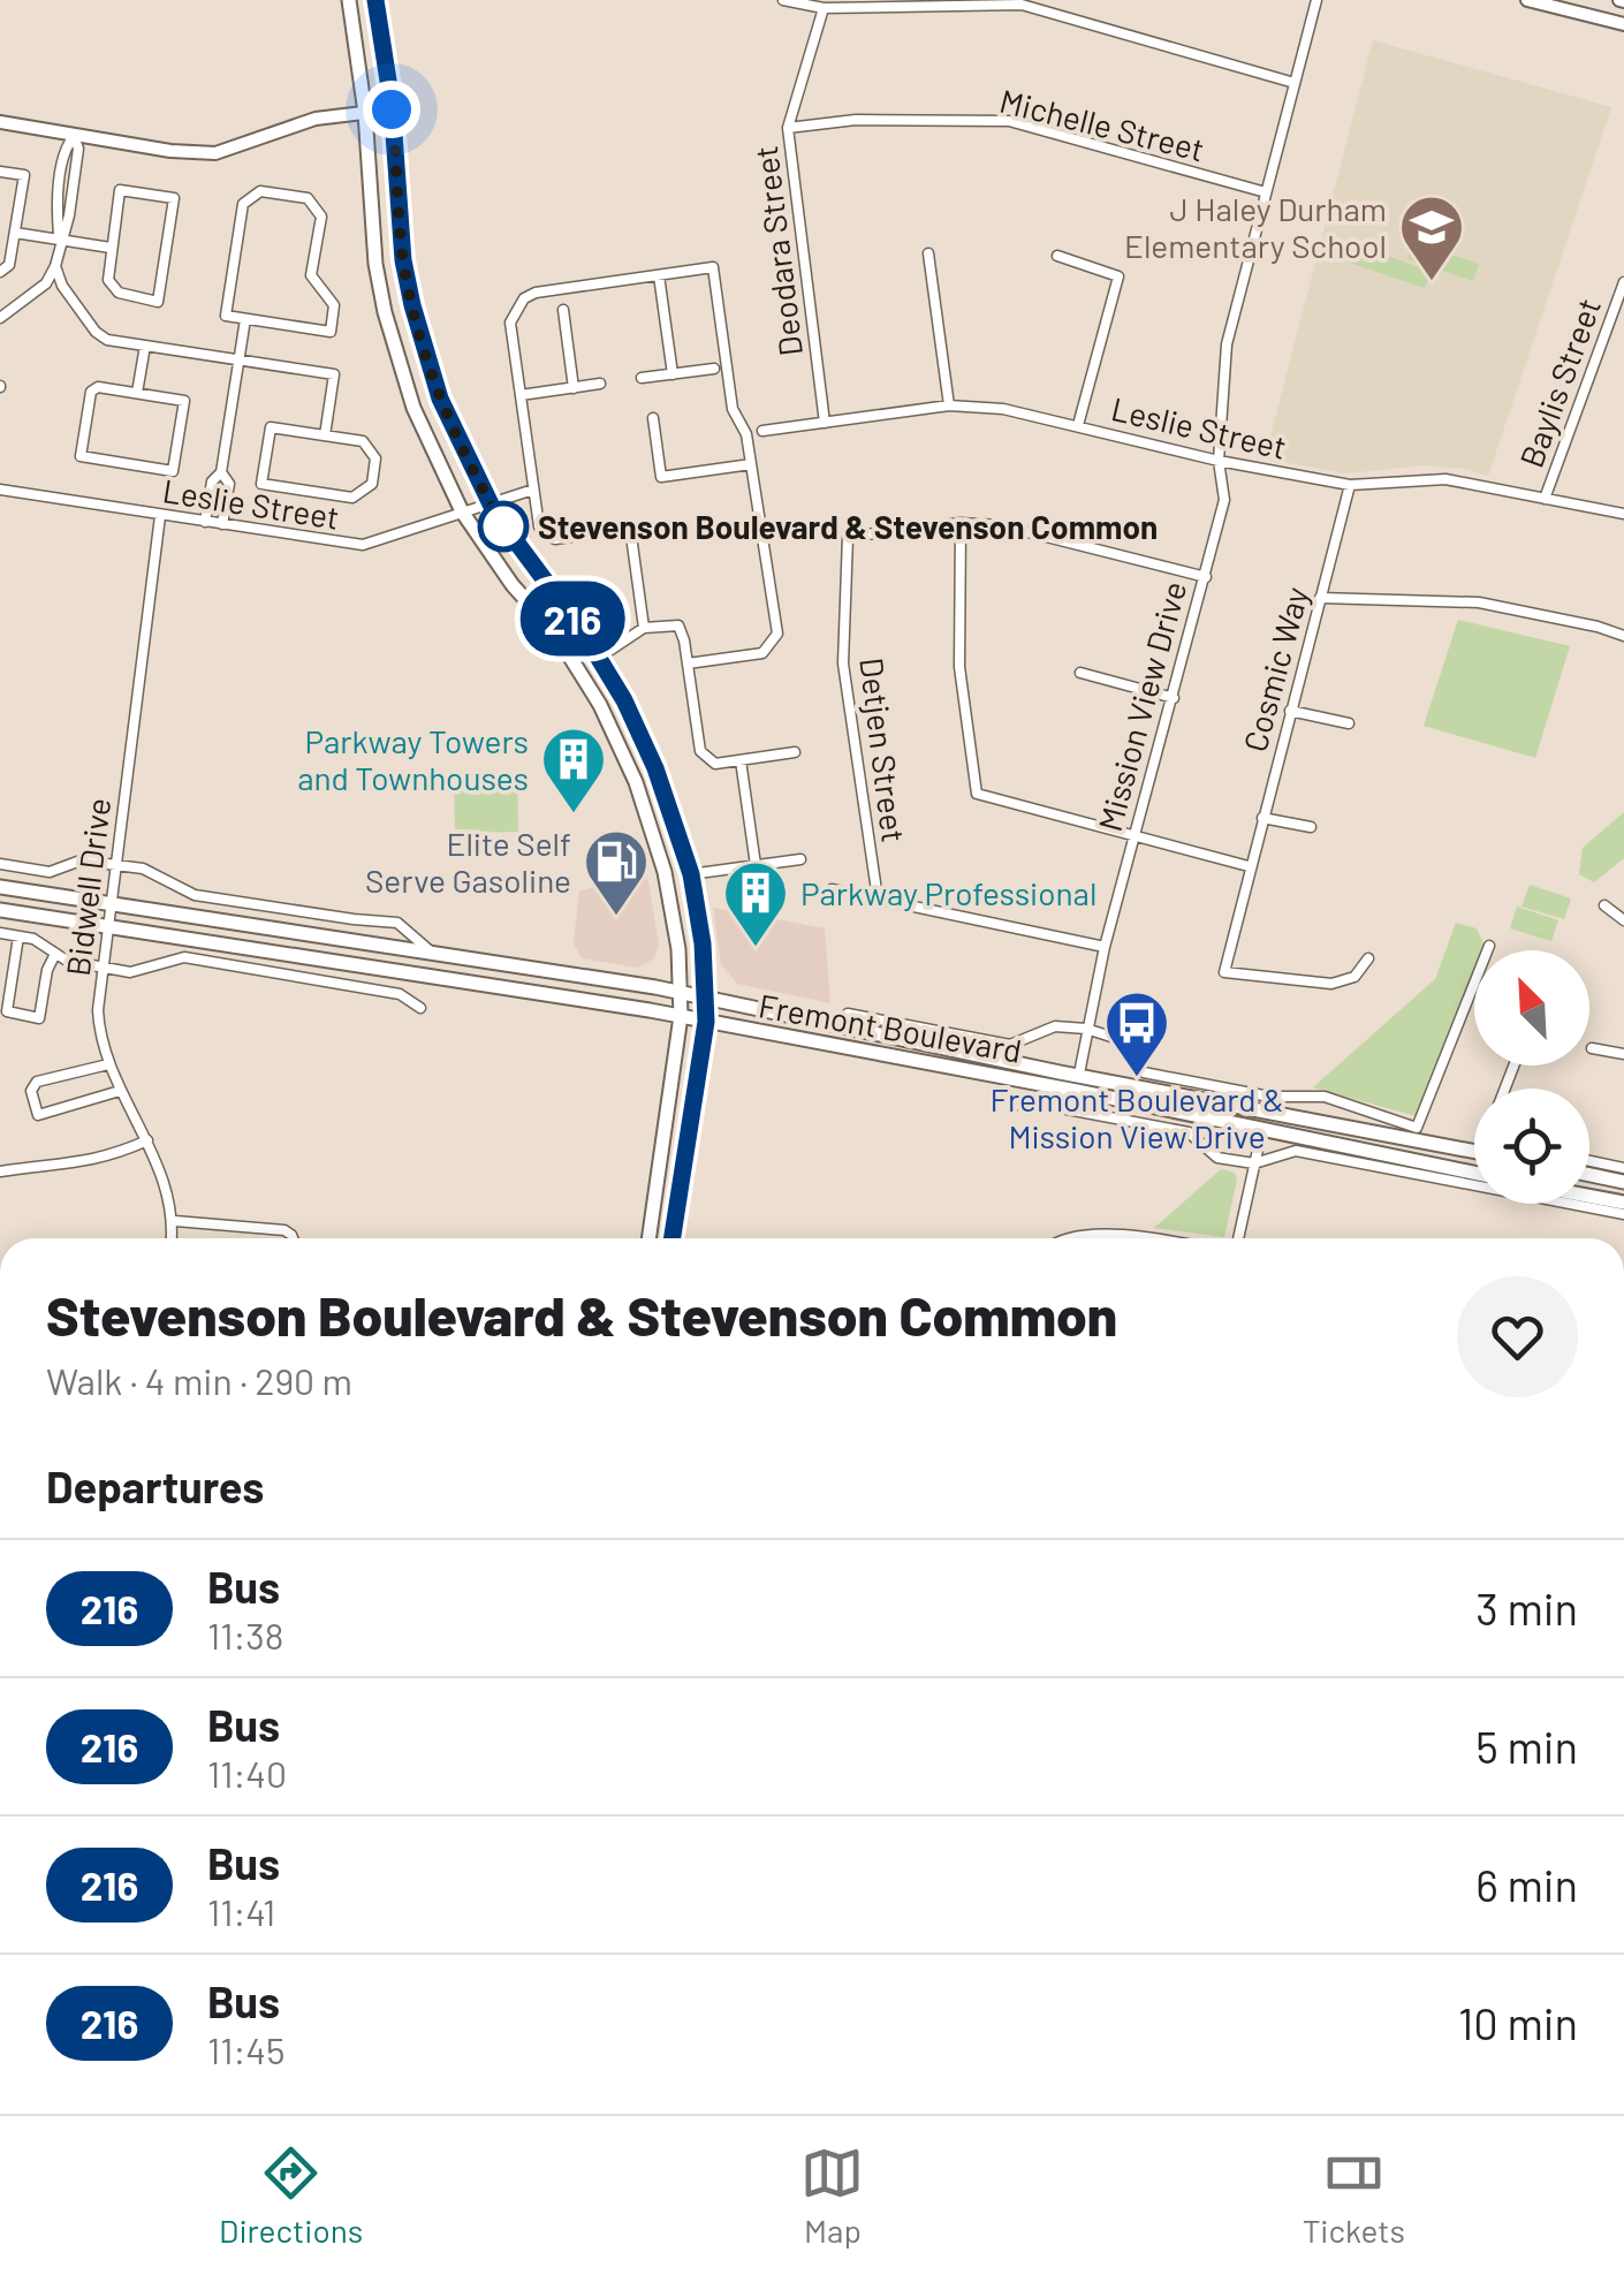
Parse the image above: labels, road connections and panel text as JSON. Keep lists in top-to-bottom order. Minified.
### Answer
{"streets":{"main road":["Mission View Drive","Fremont Boulevard"],"street":["Michelle Street","Deodara Street","Baylis Street","Leslie Street","Cosmic Way","Detjen Street","Bidwell Drive"]},"crossings":[["Michelle Street","Deodara Street"],["Michelle Street","Mission View Drive"],["Deodara Street","Leslie Street"],["Baylis Street","Leslie Street"],["Leslie Street","Cosmic Way"],["Leslie Street","Mission View Drive"],["Leslie Street","Bidwell Drive"],["Mission View Drive","Fremont Boulevard"],["Bidwell Drive","Fremont Boulevard"]],"places":{"school or university":["J Haley Durham Elementary School"],"other":["Stevenson Boulevard & Stevenson Common"],"building":["Parkway Towers and Townhouses","Parkway Professional"],"fuel station":["Elite Self Serve Gasoline"],"bus stop":["Fremont Boulevard & Mission View Drive"]},"lines":["bus line 216"],"north":"top left","page":{"on_map":"216","heading":[["Stevenson Boulevard & Stevenson Common","Walk · 4 min · 290 m"],"Departures"],"list":[{"mark":"216","name":"Bus","note":"11:38","value":"3 min"},{"mark":"216","name":"Bus","note":"11:40","value":"5 min"},{"mark":"216","name":"Bus","note":"11:41","value":"6 min"},{"mark":"216","name":"Bus","note":"11:45","value":"10 min"}],"tabs":["Directions","Map","Tickets"]}}
